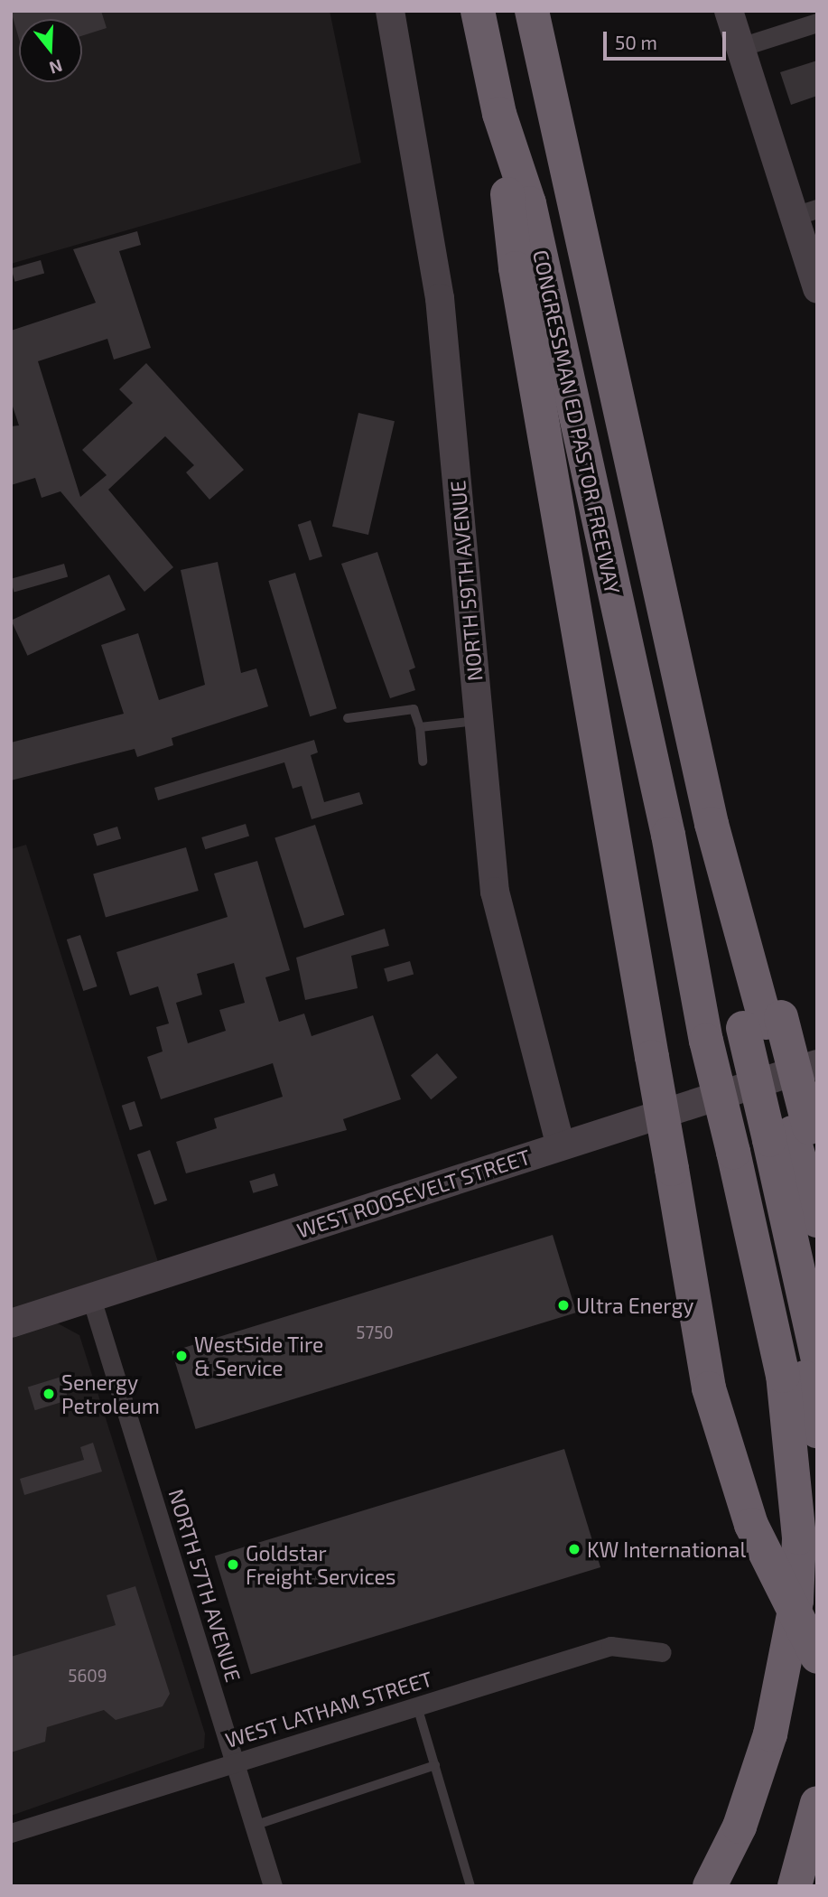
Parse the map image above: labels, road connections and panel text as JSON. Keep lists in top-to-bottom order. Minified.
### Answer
{"streets":{"highway":["CONGRESSMAN ED PASTOR FREEWAY"],"main road":["NORTH 59TH AVENUE","WEST ROOSEVELT STREET"],"street":["NORTH 57TH AVENUE","WEST LATHAM STREET"]},"crossings":[["NORTH 59TH AVENUE","WEST ROOSEVELT STREET"],["WEST ROOSEVELT STREET","NORTH 57TH AVENUE"],["NORTH 57TH AVENUE","WEST LATHAM STREET"]],"places":["Ultra Energy","WestSide Tire & Service","Senergy Petroleum","KW International","Goldstar Freight Services"],"house_numbers":["5750","5609"],"scale_bar":"50 m","north":"bottom"}
